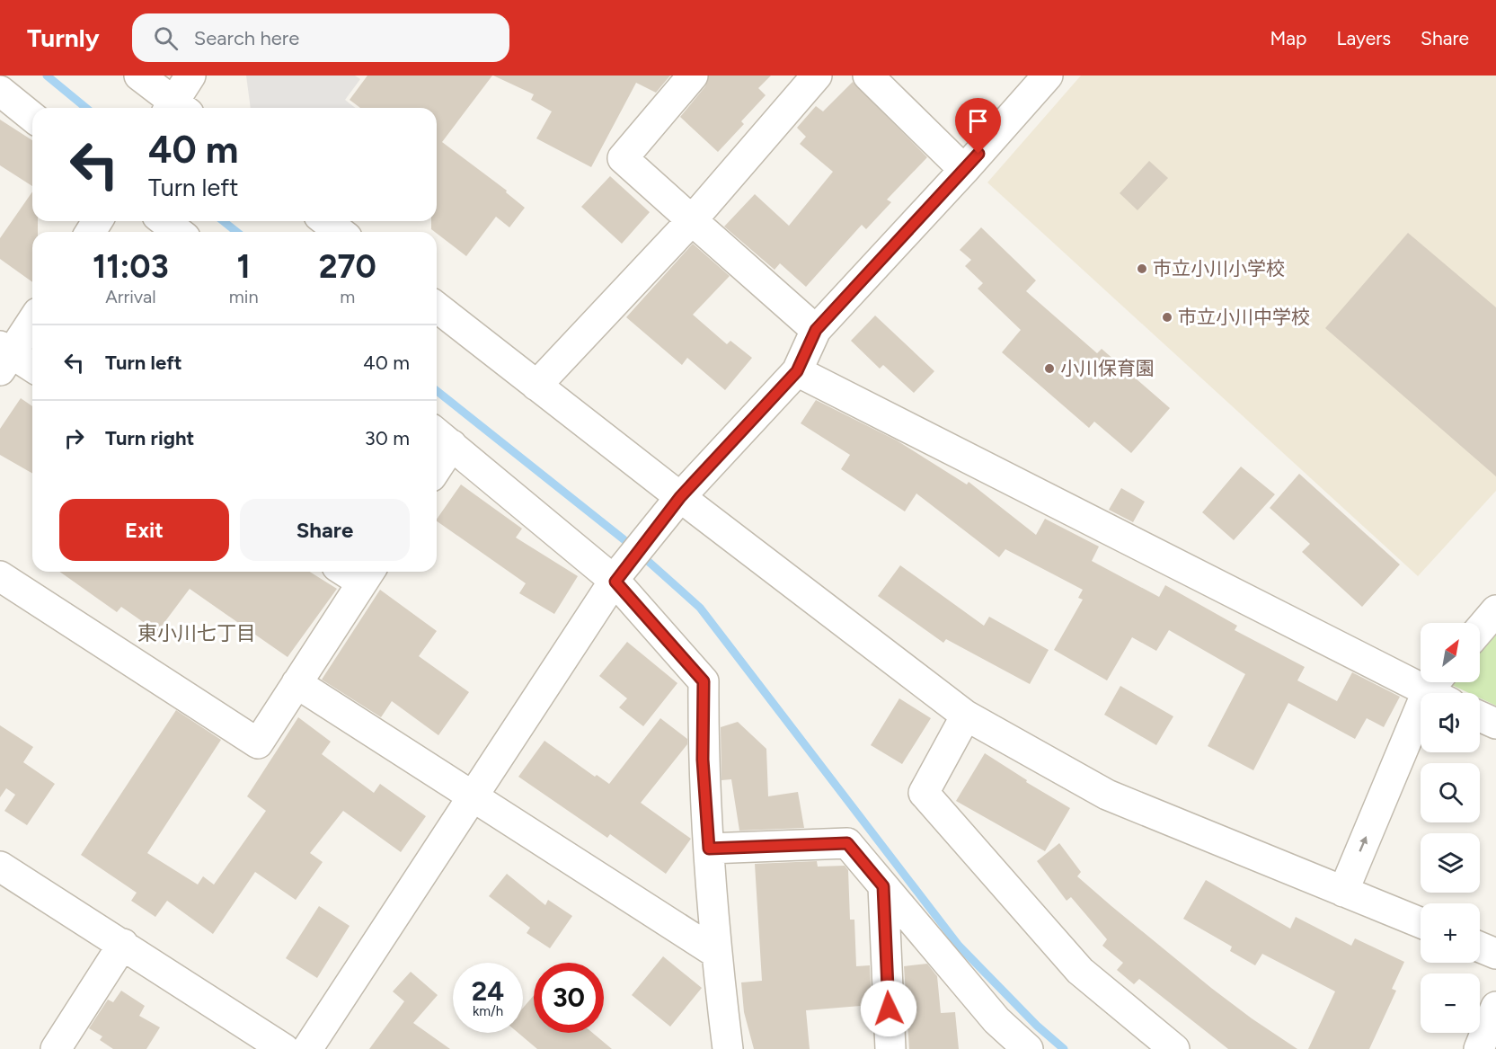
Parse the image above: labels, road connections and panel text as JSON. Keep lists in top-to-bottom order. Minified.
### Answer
{"districts":["東小川七丁目"],"places":["市立小川小学校","市立小川中学校","小川保育園"],"north":"top right","page":{"header":"Turnly","search":"Search here","nav":["Map","Layers","Share"],"turn":["40 m","Turn left"],"eta":["11:03","Arrival","1","min","270","m"],"list":[{"name":"Turn left","value":"40 m"},{"name":"Turn right","value":"30 m"}],"buttons":["Exit","Share"],"map_buttons":["+","−"],"speed":"24 km/h","limit":"30"}}
